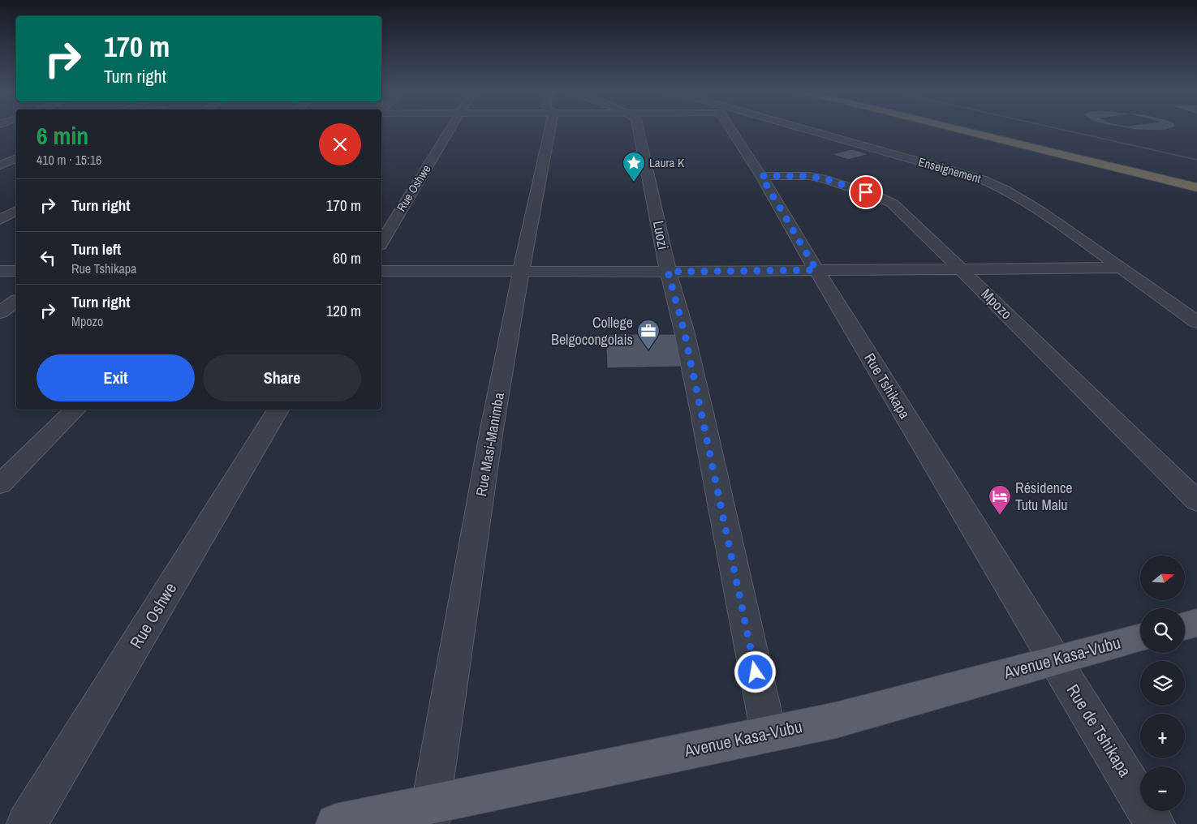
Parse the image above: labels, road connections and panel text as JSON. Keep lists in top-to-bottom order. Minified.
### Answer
{"streets":{"main road":["Avenue Kasa-Vubu"],"street":["Enseignement","Rue Oshwe","Luozi","Mpozo","Rue Tshikapa","Rue Masi-Manimba","Rue de Tshikapa"]},"crossings":[["Luozi","Avenue Kasa-Vubu"],["Mpozo","Rue Tshikapa"],["Rue Tshikapa","Avenue Kasa-Vubu"],["Rue Tshikapa","Rue de Tshikapa"],["Rue Masi-Manimba","Avenue Kasa-Vubu"],["Avenue Kasa-Vubu","Rue de Tshikapa"]],"places":{"place":["Laura K"],"office":["College Belgocongolais"],"hotel":["Résidence Tutu Malu"]},"north":"right","page":{"turn":["170 m","Turn right"],"heading":["6 min","410 m · 15:16"],"list":[{"name":"Turn right","value":"170 m"},{"name":"Turn left","note":"Rue Tshikapa","value":"60 m"},{"name":"Turn right","note":"Mpozo","value":"120 m"}],"buttons":["Exit","Share"],"map_buttons":["+","−"]}}
